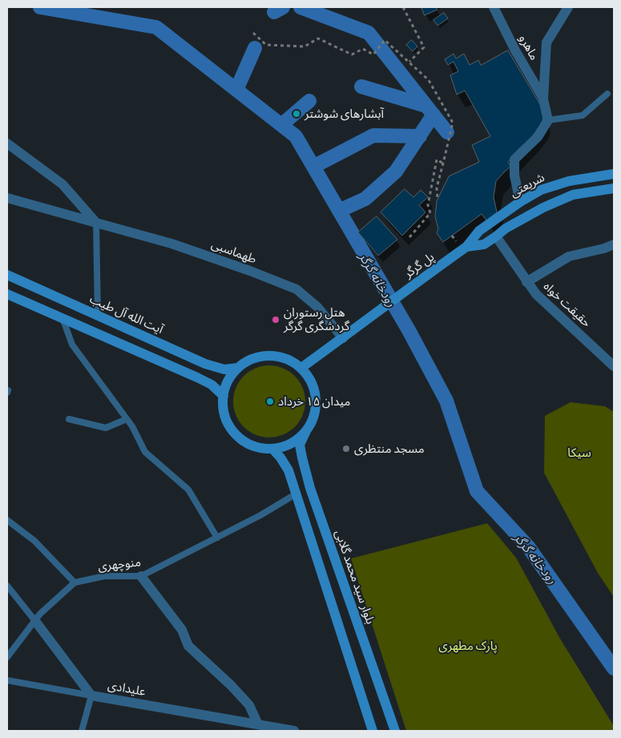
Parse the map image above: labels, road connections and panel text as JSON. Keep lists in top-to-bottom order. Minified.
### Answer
{"streets":{"main road":["شریعتی","پل گرگر","آیت الله آل طیب","بلوار سید محمد گلابی"],"street":["ماهرو","طهماسبی","حقیقت خواه","علیدادی"],"lane":["منوچهری"]},"crossings":[["شریعتی","پل گرگر"],["شریعتی","حقیقت خواه"],["طهماسبی","پل گرگر"],["آیت الله آل طیب","بلوار سید محمد گلابی"]],"water":["رودخانه گرگر"],"parks":["سیکا","پارک مطهری"],"places":["آبشارهای شوشتر","هتل رستوران گردشگری گرگر","میدان ۱۵ خرداد","مسجد منتظری"]}
